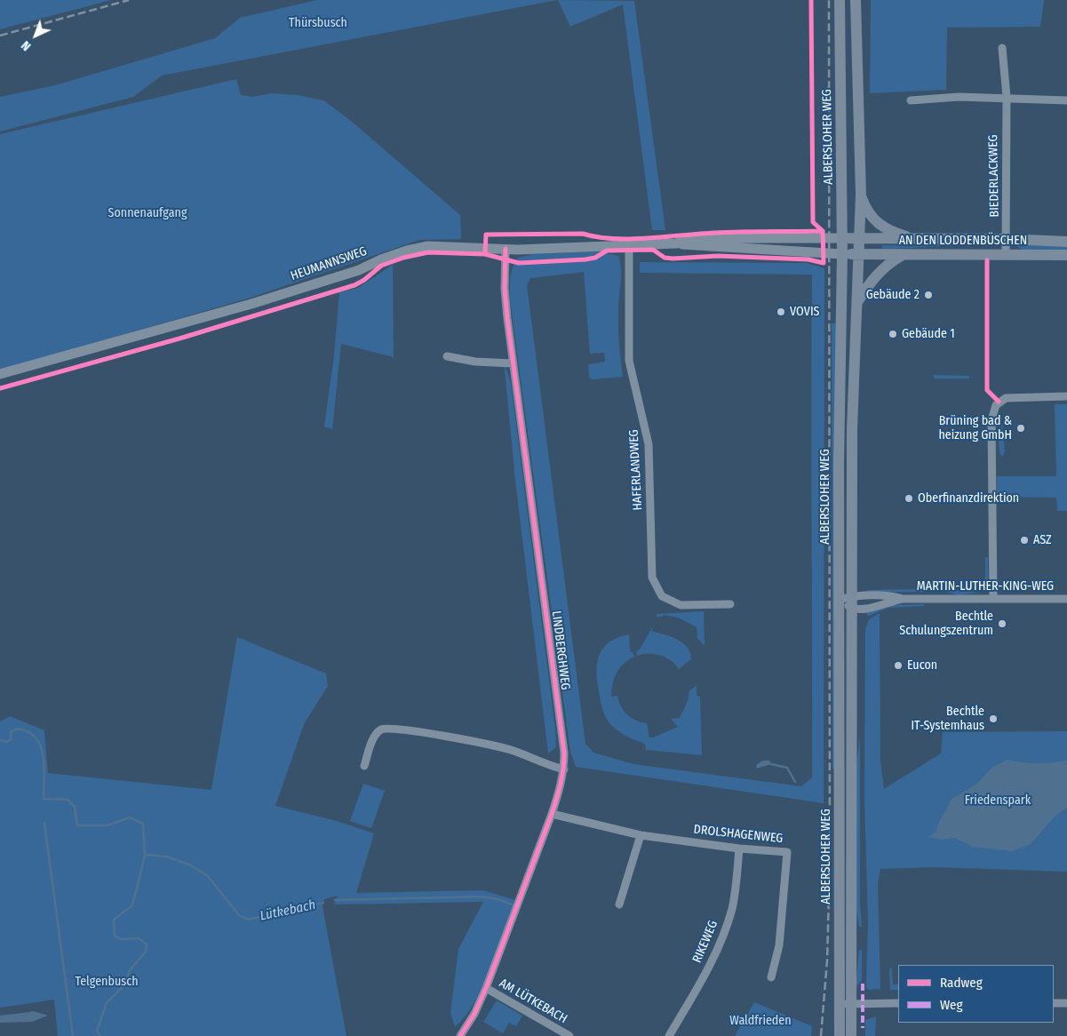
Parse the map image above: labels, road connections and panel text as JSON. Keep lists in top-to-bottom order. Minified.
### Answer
{"streets":{"main road":["ALBERSLOHER WEG","AN DEN LODDENBÜSCHEN"],"street":["BIEDERLACKWEG","HEUMANNSWEG","HAFERLANDWEG","MARTIN-LUTHER-KING-WEG","LINDBERGHWEG","DROLSHAGENWEG","RIKEWEG","AM LÜTKEBACH"]},"crossings":[["ALBERSLOHER WEG","AN DEN LODDENBÜSCHEN"],["ALBERSLOHER WEG","HEUMANNSWEG"],["ALBERSLOHER WEG","MARTIN-LUTHER-KING-WEG"],["BIEDERLACKWEG","AN DEN LODDENBÜSCHEN"],["AN DEN LODDENBÜSCHEN","HEUMANNSWEG"],["HEUMANNSWEG","HAFERLANDWEG"],["HEUMANNSWEG","LINDBERGHWEG"],["LINDBERGHWEG","DROLSHAGENWEG"],["LINDBERGHWEG","AM LÜTKEBACH"],["DROLSHAGENWEG","RIKEWEG"]],"water":["Lütkebach"],"parks":["Thürsbusch","Sonnenaufgang","Friedenspark","Telgenbusch","Waldfrieden"],"places":["Gebäude 2","VOVIS","Gebäude 1","Brüning bad & heizung GmbH","Oberfinanzdirektion","ASZ","Bechtle Schulungszentrum","Eucon","Bechtle IT-Systemhaus"],"legend":["Radweg","Weg"],"north":"bottom left"}
